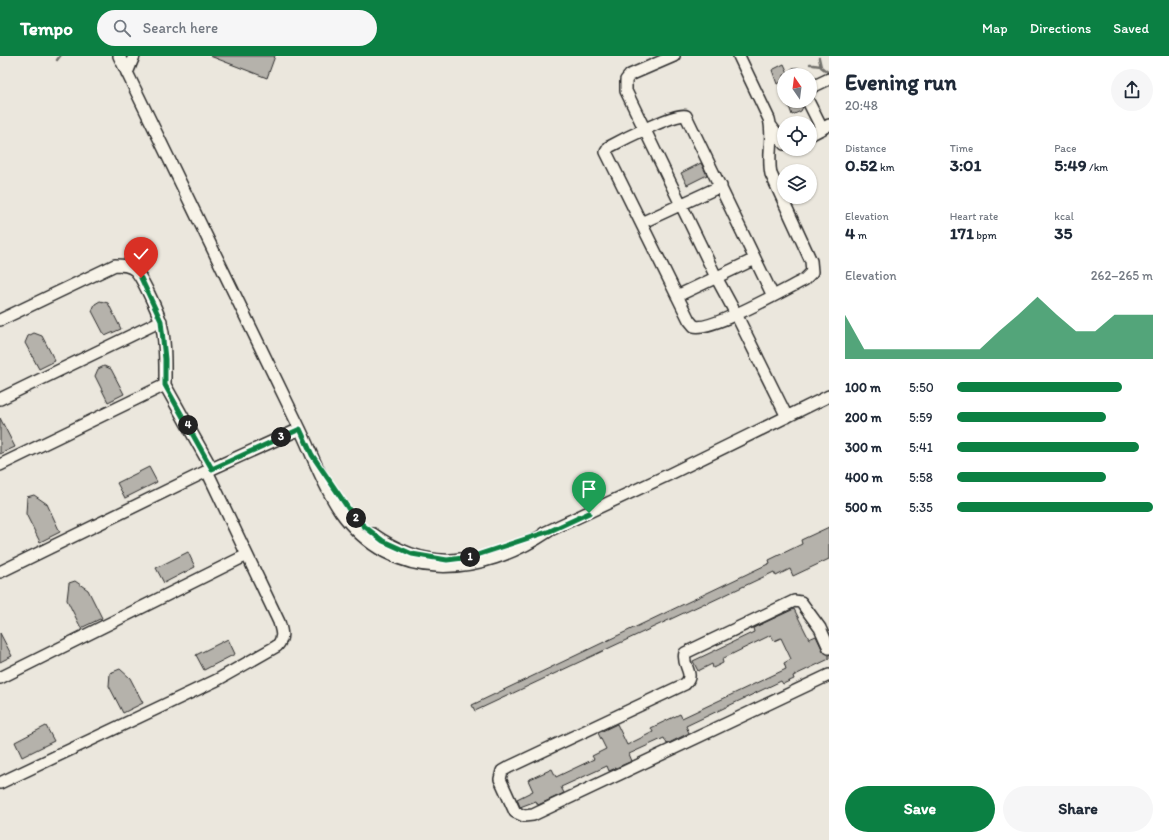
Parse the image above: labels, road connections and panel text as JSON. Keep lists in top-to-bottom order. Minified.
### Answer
{"north":"top","page":{"header":"Tempo","search":"Search here","nav":["Map","Directions","Saved"],"heading":["Evening run","20:48"],"stats":[["Distance","0.52 km"],["Time","3:01"],["Pace","5:49 /km"],["Elevation","4 m"],["Heart rate","171 bpm"],["kcal","35"]],"chart":["Elevation","262–265 m"],"list":[{"name":"100 m","note":"5:50"},{"name":"200 m","note":"5:59"},{"name":"300 m","note":"5:41"},{"name":"400 m","note":"5:58"},{"name":"500 m","note":"5:35"}],"pins":["4","3","2","1"],"buttons":["Save","Share"]}}
